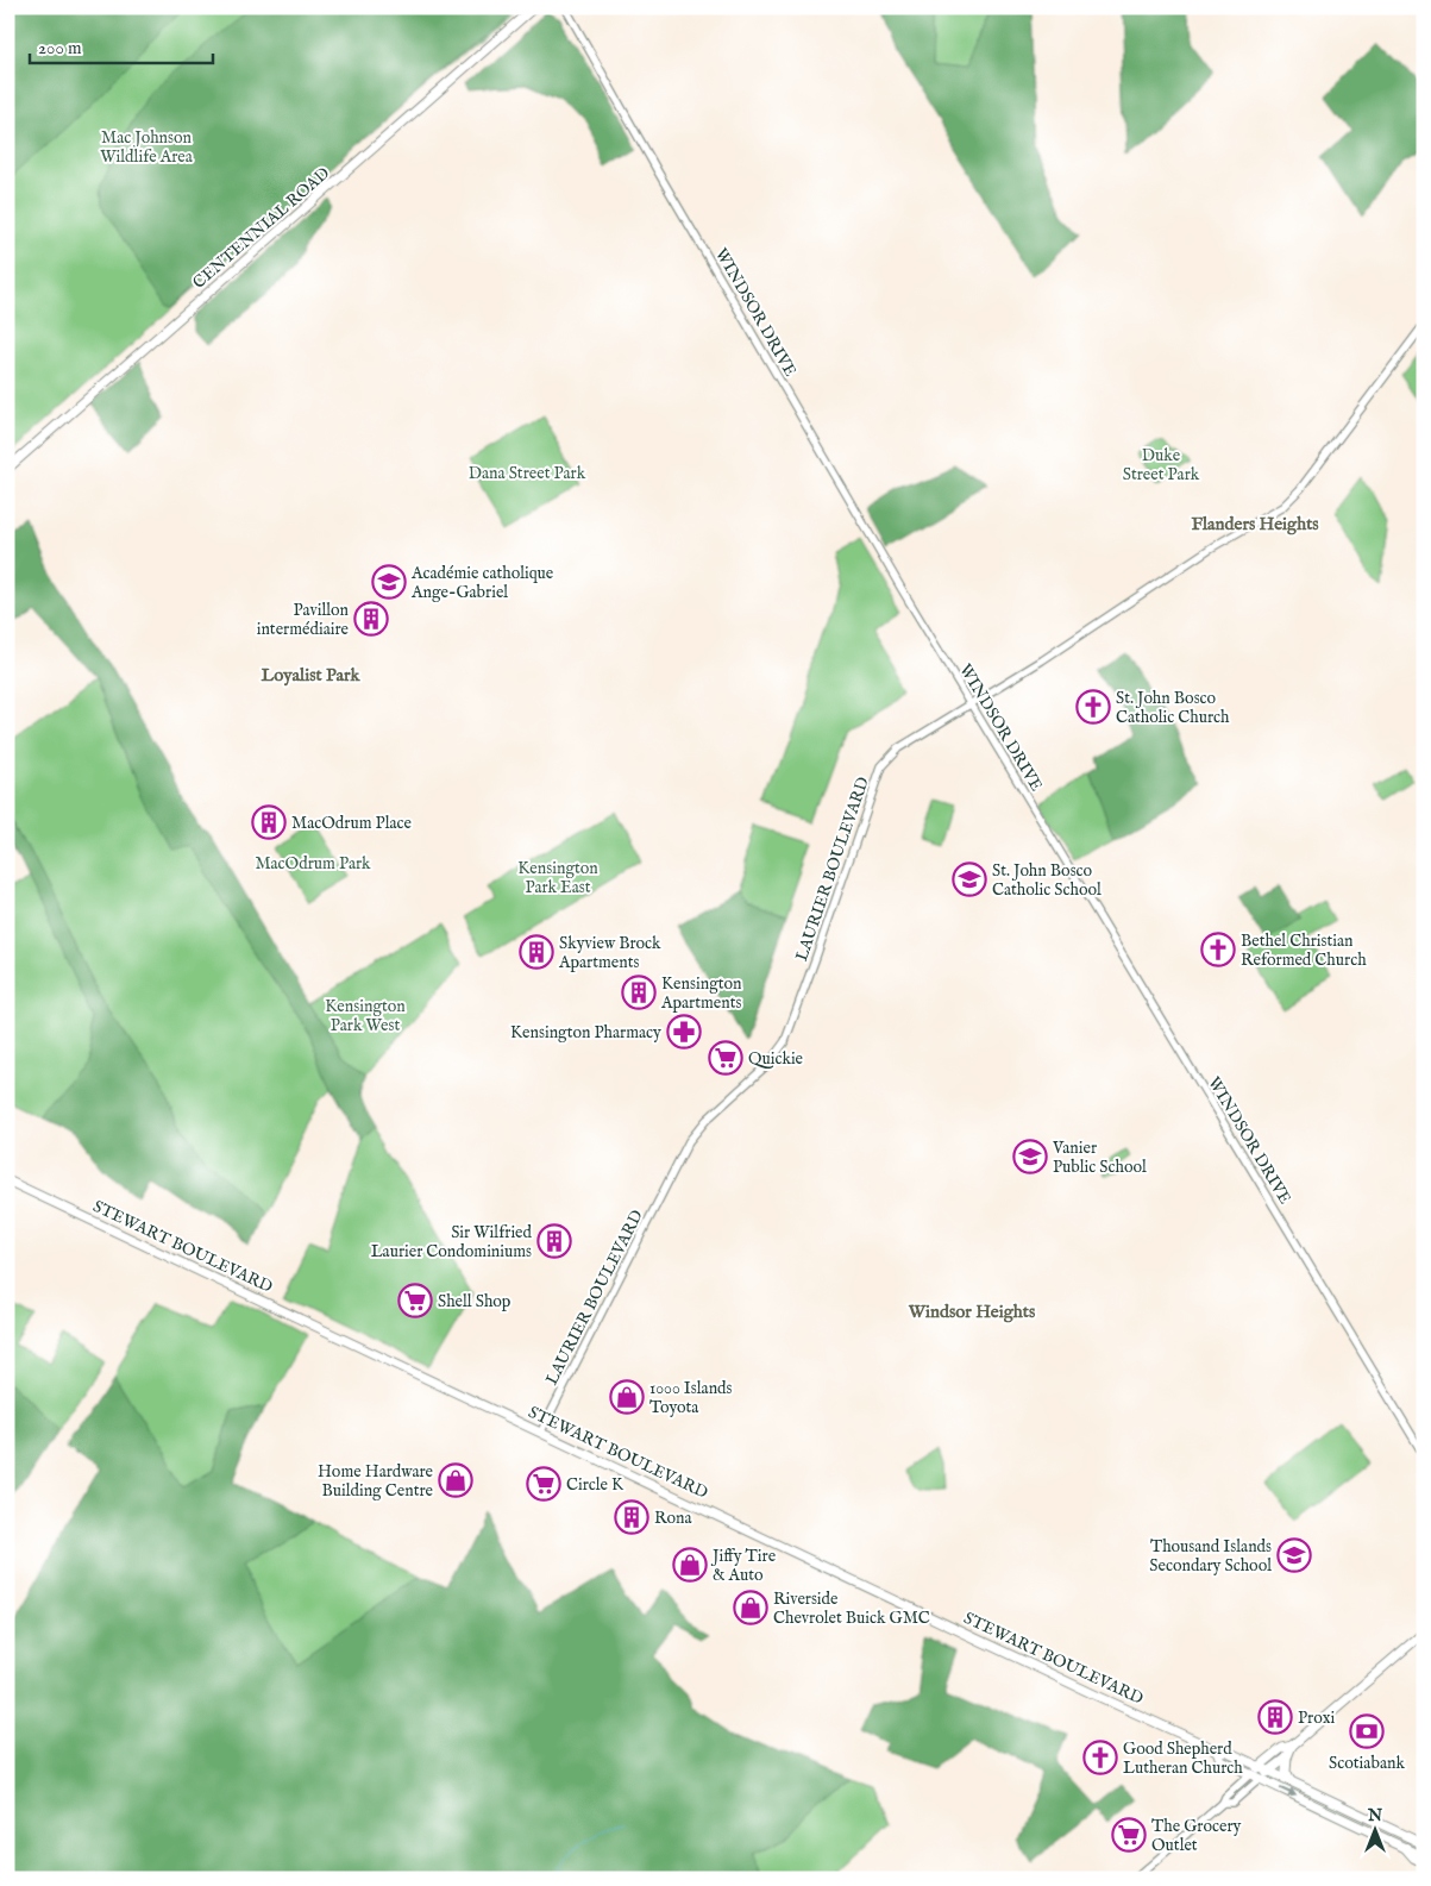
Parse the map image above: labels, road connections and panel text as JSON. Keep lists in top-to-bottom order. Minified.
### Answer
{"streets":{"main road":["CENTENNIAL ROAD","STEWART BOULEVARD"],"street":["WINDSOR DRIVE","LAURIER BOULEVARD"]},"crossings":[["WINDSOR DRIVE","LAURIER BOULEVARD"],["LAURIER BOULEVARD","STEWART BOULEVARD"]],"districts":["Flanders Heights","Loyalist Park","Windsor Heights"],"parks":["Mac Johnson Wildlife Area","Duke Street Park","Dana Street Park","MacOdrum Park","Kensington Park East","Kensington Park West"],"places":{"school or university":["Académie catholique Ange-Gabriel","St. John Bosco Catholic School","Vanier Public School","Thousand Islands Secondary School"],"building":["Pavillon intermédiaire","MacOdrum Place","Skyview Brock Apartments","Kensington Apartments","Sir Wilfried Laurier Condominiums","Rona","Proxi"],"church":["St. John Bosco Catholic Church","Bethel Christian Reformed Church","Good Shepherd Lutheran Church"],"pharmacy":["Kensington Pharmacy"],"supermarket":["Quickie","Shell Shop","Circle K","The Grocery Outlet"],"shop":["1000 Islands Toyota","Home Hardware Building Centre","Jiffy Tire & Auto","Riverside Chevrolet Buick GMC"],"bank":["Scotiabank"]},"scale_bar":"200 m","north":"top"}
